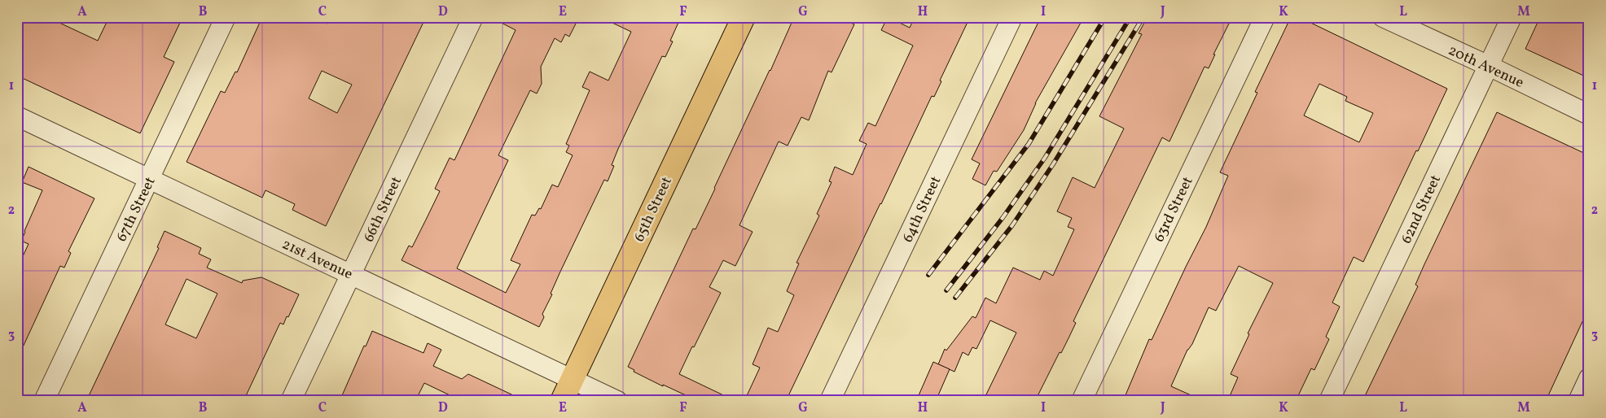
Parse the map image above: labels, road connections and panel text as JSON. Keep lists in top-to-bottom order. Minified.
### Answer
{"streets":{"main road":["65th Street"],"street":["20th Avenue","67th Street","66th Street","64th Street","63rd Street","62nd Street","21st Avenue"]},"crossings":[["20th Avenue","62nd Street"],["67th Street","21st Avenue"],["66th Street","21st Avenue"],["65th Street","21st Avenue"]],"grid":{"columns":["A","B","C","D","E","F","G","H","I","J","K","L","M"],"rows":["1","2","3"]}}
